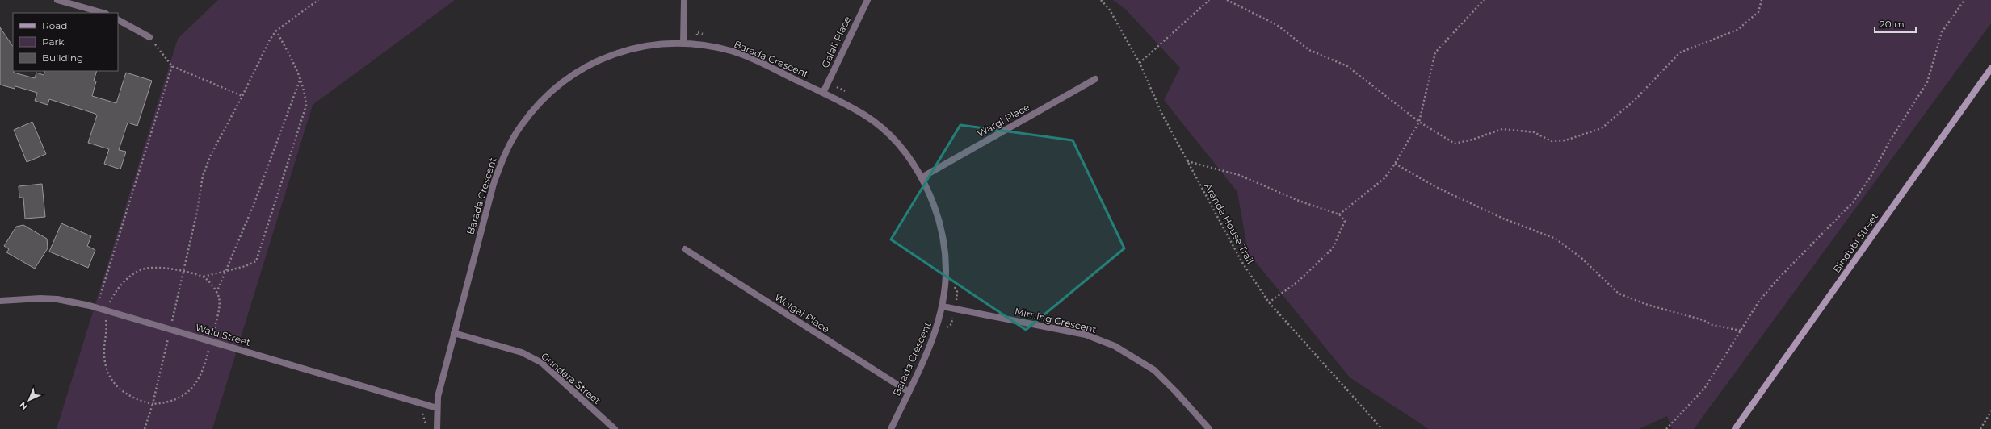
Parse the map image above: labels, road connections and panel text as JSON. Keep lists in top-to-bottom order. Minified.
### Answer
{"streets":{"main road":["Bindubi Street"],"street":["Galali Place","Barada Crescent","Wargi Place","Wolgal Place","Mirning Crescent","Walu Street","Gundara Street"],"path":["Aranda House Trail"]},"crossings":[["Galali Place","Barada Crescent"],["Barada Crescent","Wargi Place"],["Barada Crescent","Wolgal Place"],["Barada Crescent","Mirning Crescent"],["Barada Crescent","Walu Street"],["Barada Crescent","Gundara Street"]],"legend":["Road","Park","Building"],"scale_bar":"20 m","north":"bottom left"}
